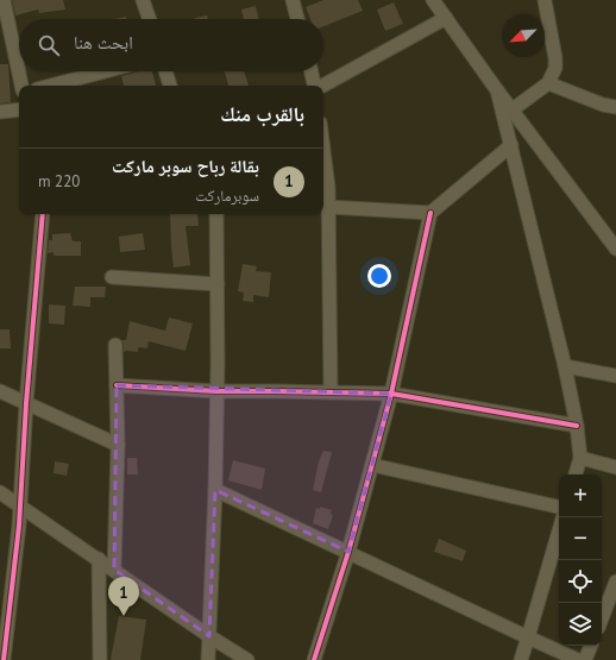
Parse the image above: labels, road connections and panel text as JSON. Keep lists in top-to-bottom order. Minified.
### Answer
{"north":"bottom left","page":{"search":"ابحث هنا","heading":"بالقرب منك","list":[{"mark":"1","name":"بقالة رباح سوبر ماركت","note":"سوبرماركت","value":"220 m"}],"map_buttons":["+","−"],"pins":"1"}}
